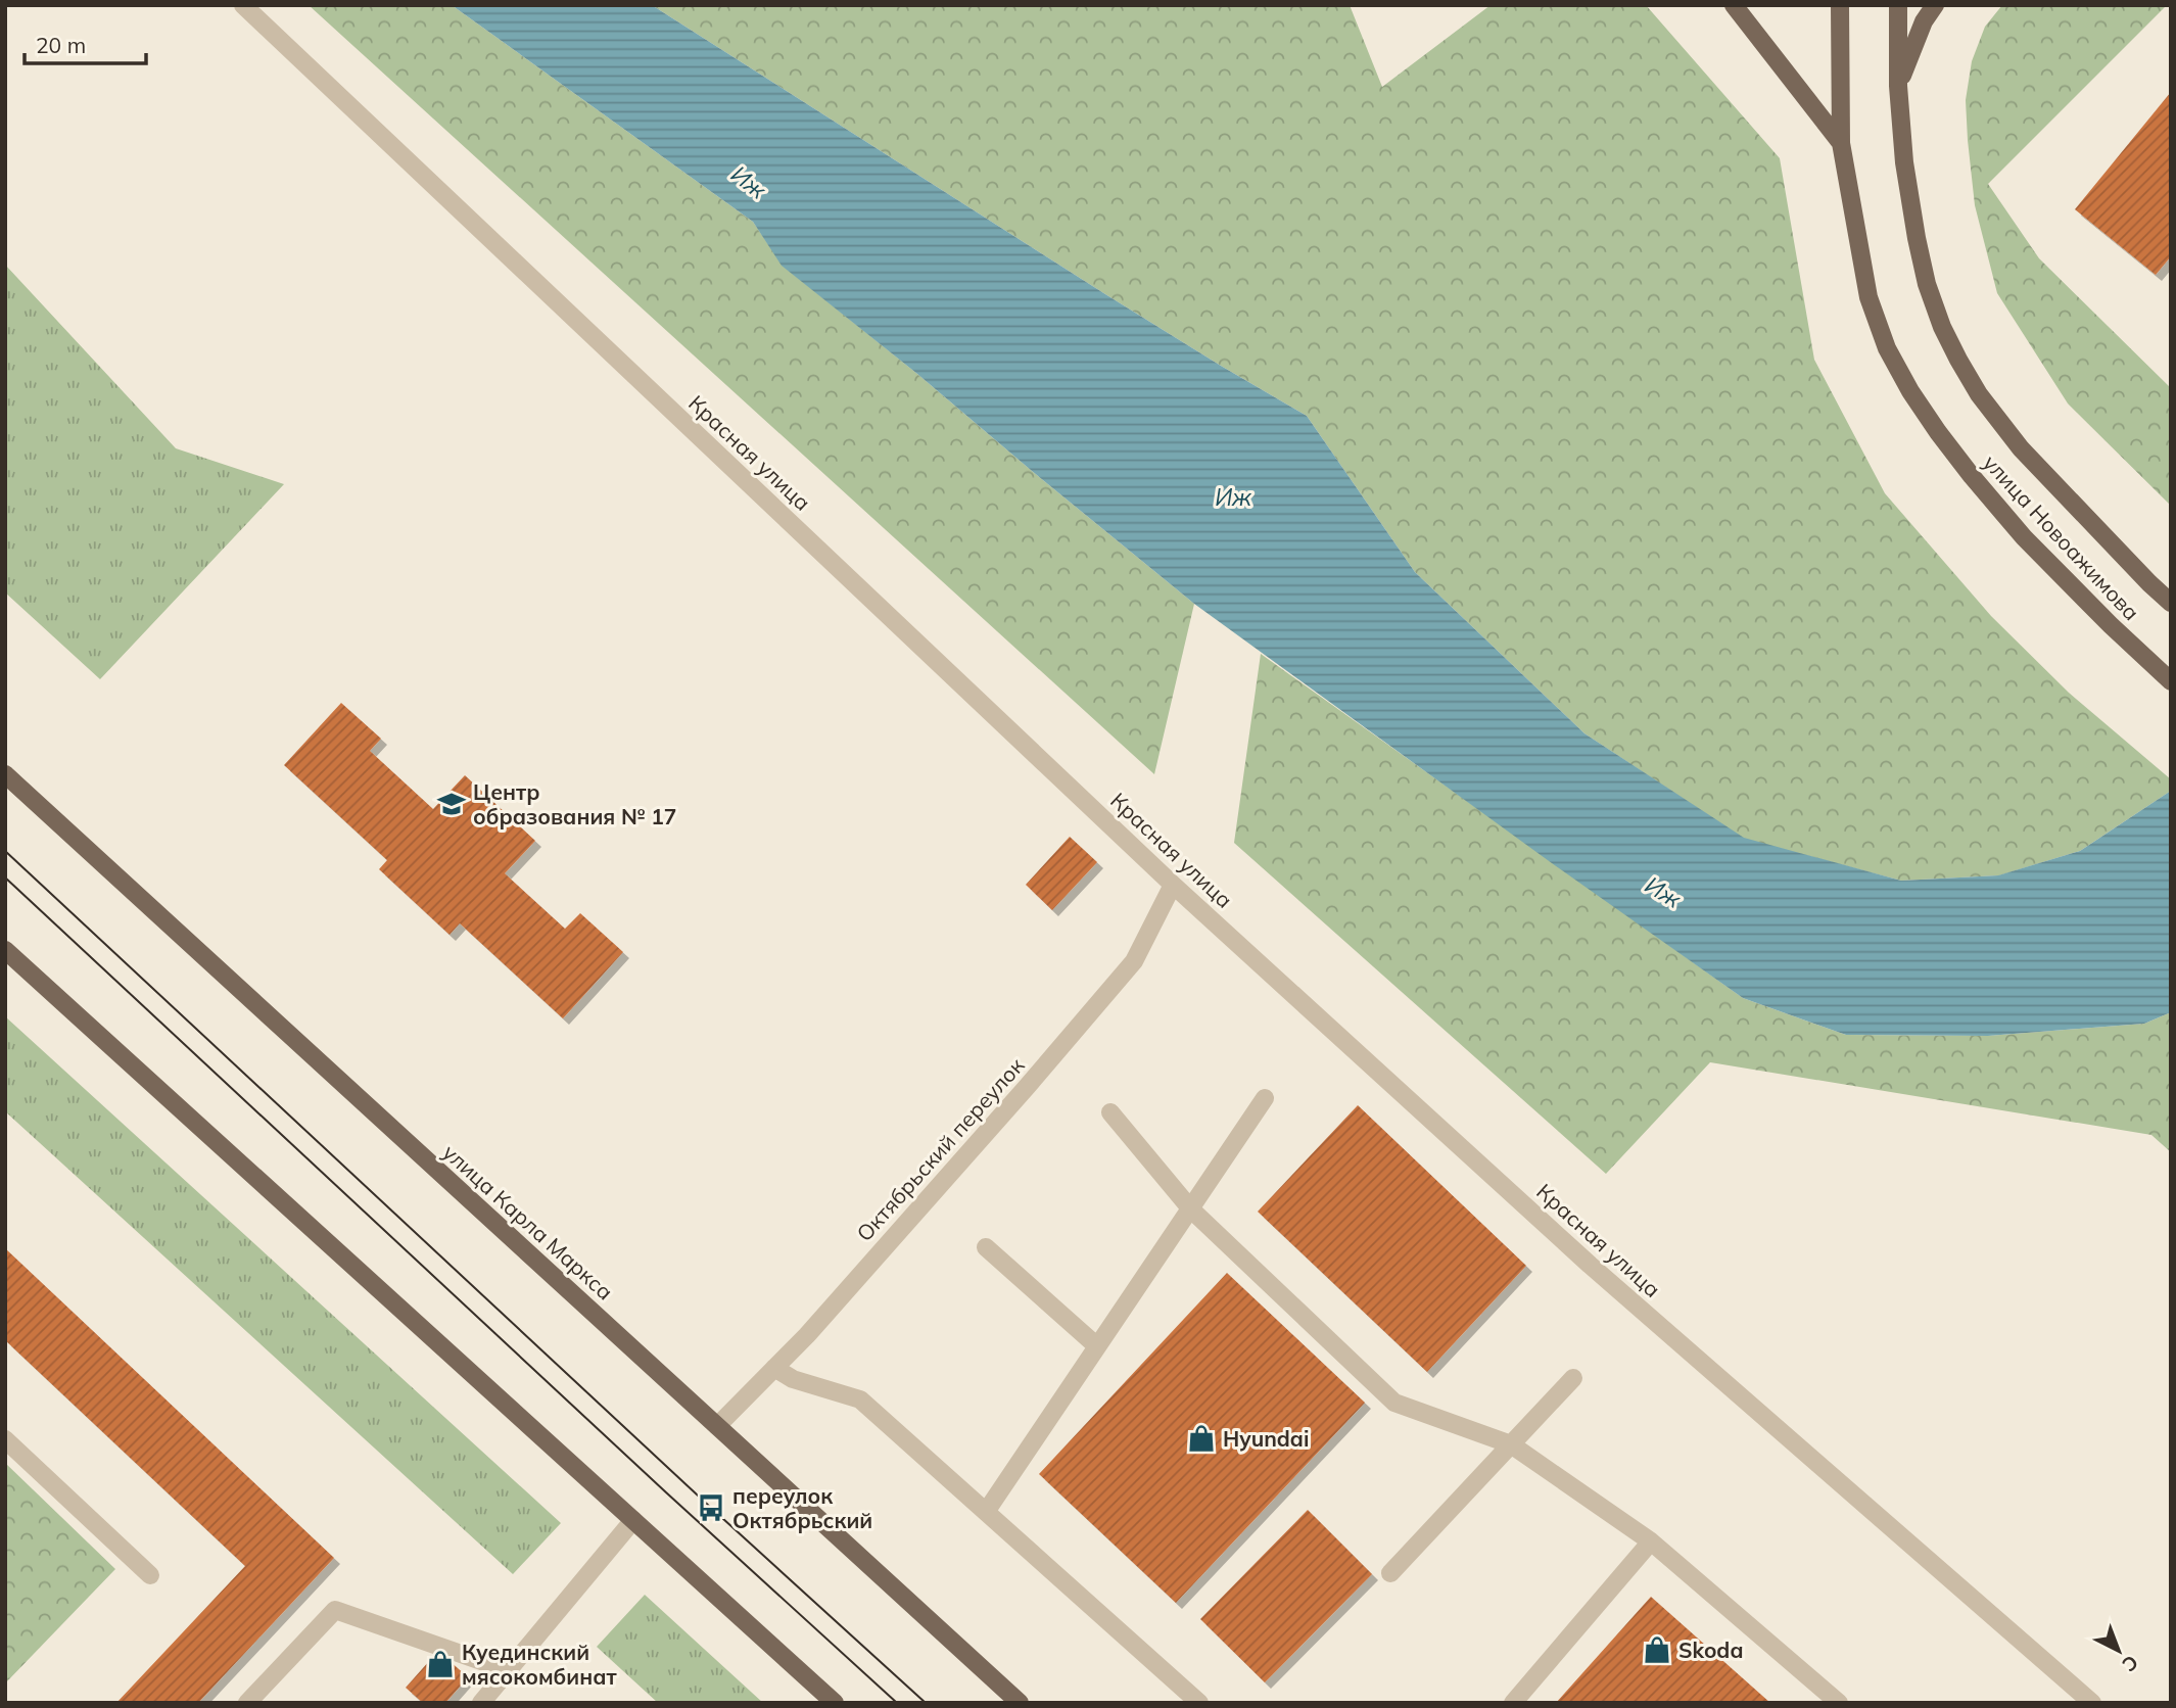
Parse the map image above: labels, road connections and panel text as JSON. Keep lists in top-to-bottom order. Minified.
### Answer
{"streets":{"main road":["улица Новоажимова","улица Карла Маркса"],"street":["Красная улица","Октябрьский переулок"]},"crossings":[["Красная улица","Октябрьский переулок"],["Октябрьский переулок","улица Карла Маркса"]],"water":["Иж"],"places":{"school or university":["Центр образования № 17"],"shop":["Hyundai","Skoda","Куединский мясокомбинат"],"bus stop":["переулок Октябрьский"]},"scale_bar":"20 m","north":"bottom right"}
